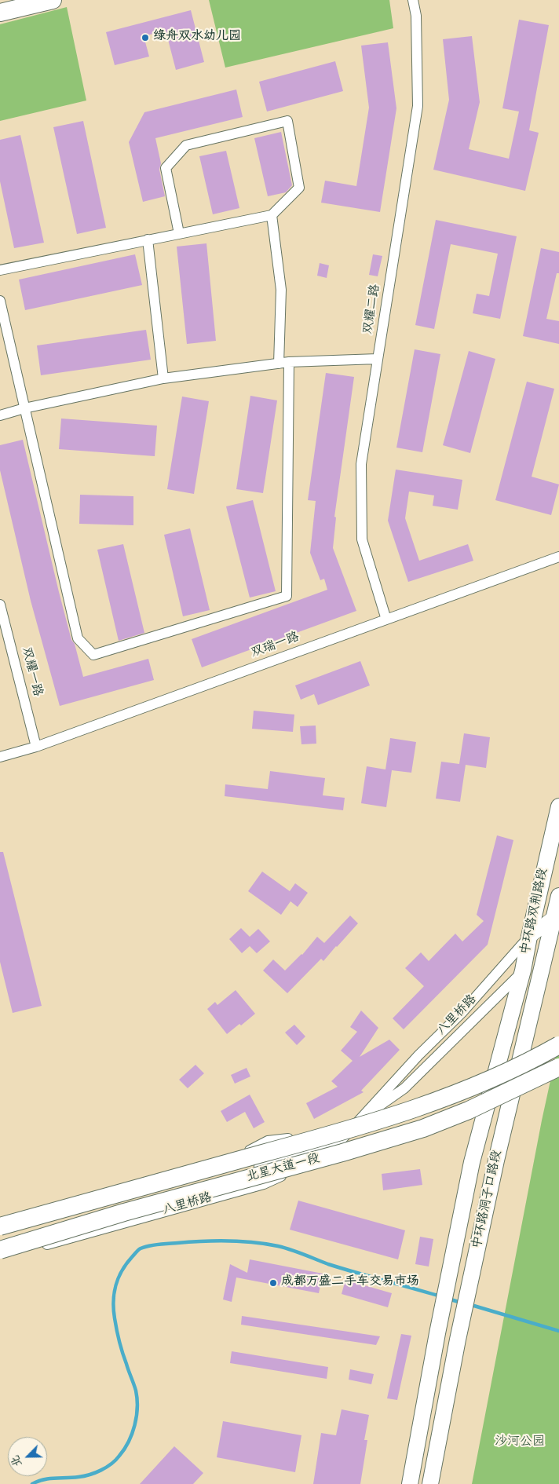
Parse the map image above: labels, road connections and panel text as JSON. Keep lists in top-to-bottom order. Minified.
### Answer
{"streets":{"highway":["北星大道一段"],"main road":["中环路双荆路段","八里桥路","中环路洞子口路段"],"street":["双耀二路","双瑞一路","双耀一路"]},"crossings":[["双耀二路","双瑞一路"],["双瑞一路","双耀一路"],["中环路双荆路段","八里桥路"],["中环路双荆路段","中环路洞子口路段"],["八里桥路","北星大道一段"],["八里桥路","中环路洞子口路段"]],"parks":["沙河公园"],"places":["绿舟双水幼儿园","成都万盛二手车交易市场"],"north":"bottom left"}
